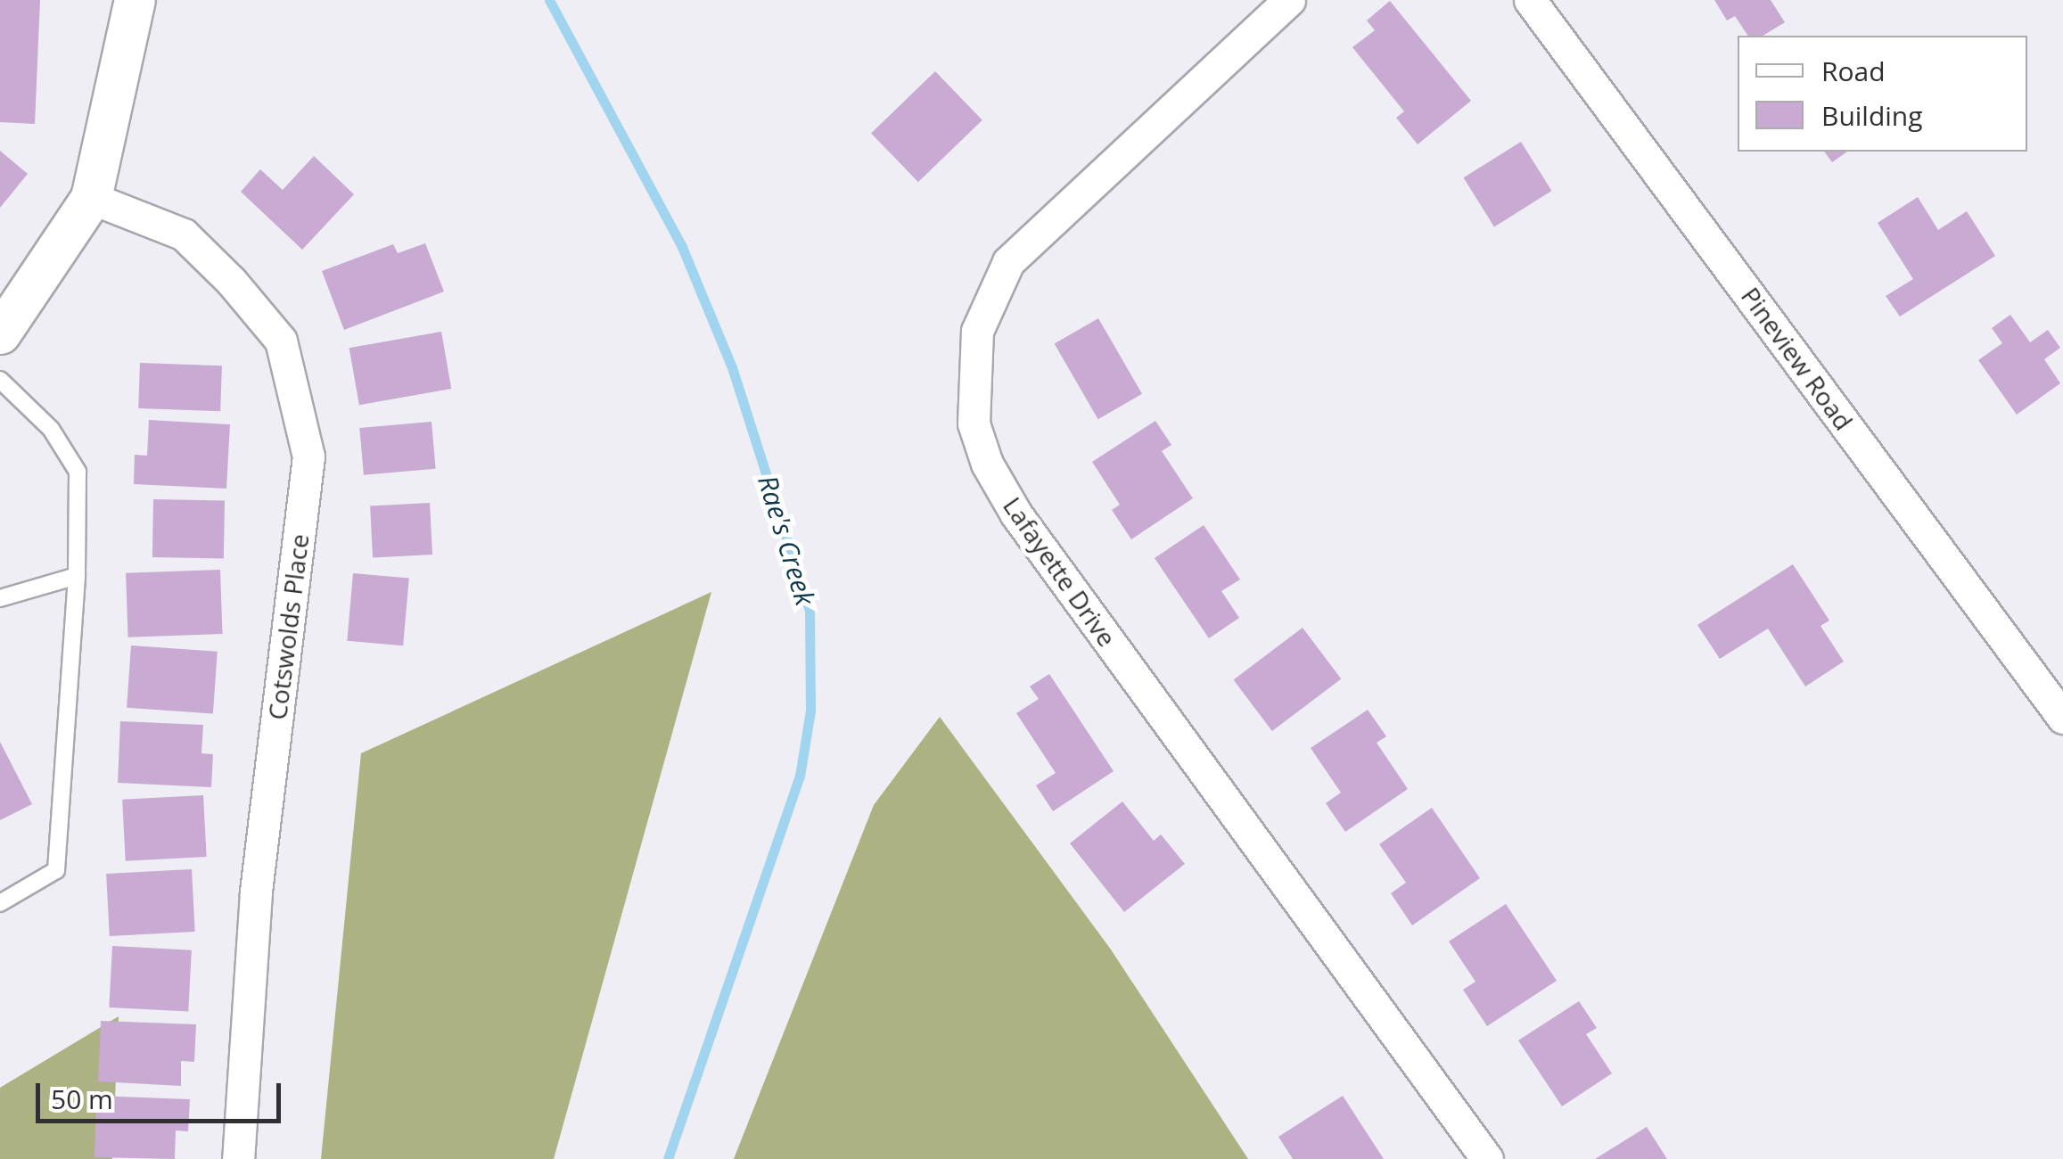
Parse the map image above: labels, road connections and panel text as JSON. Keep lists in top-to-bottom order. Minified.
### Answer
{"streets":{"street":["Pineview Road","Lafayette Drive","Cotswolds Place"]},"water":["Rae's Creek"],"legend":["Road","Building"],"scale_bar":"50 m"}
